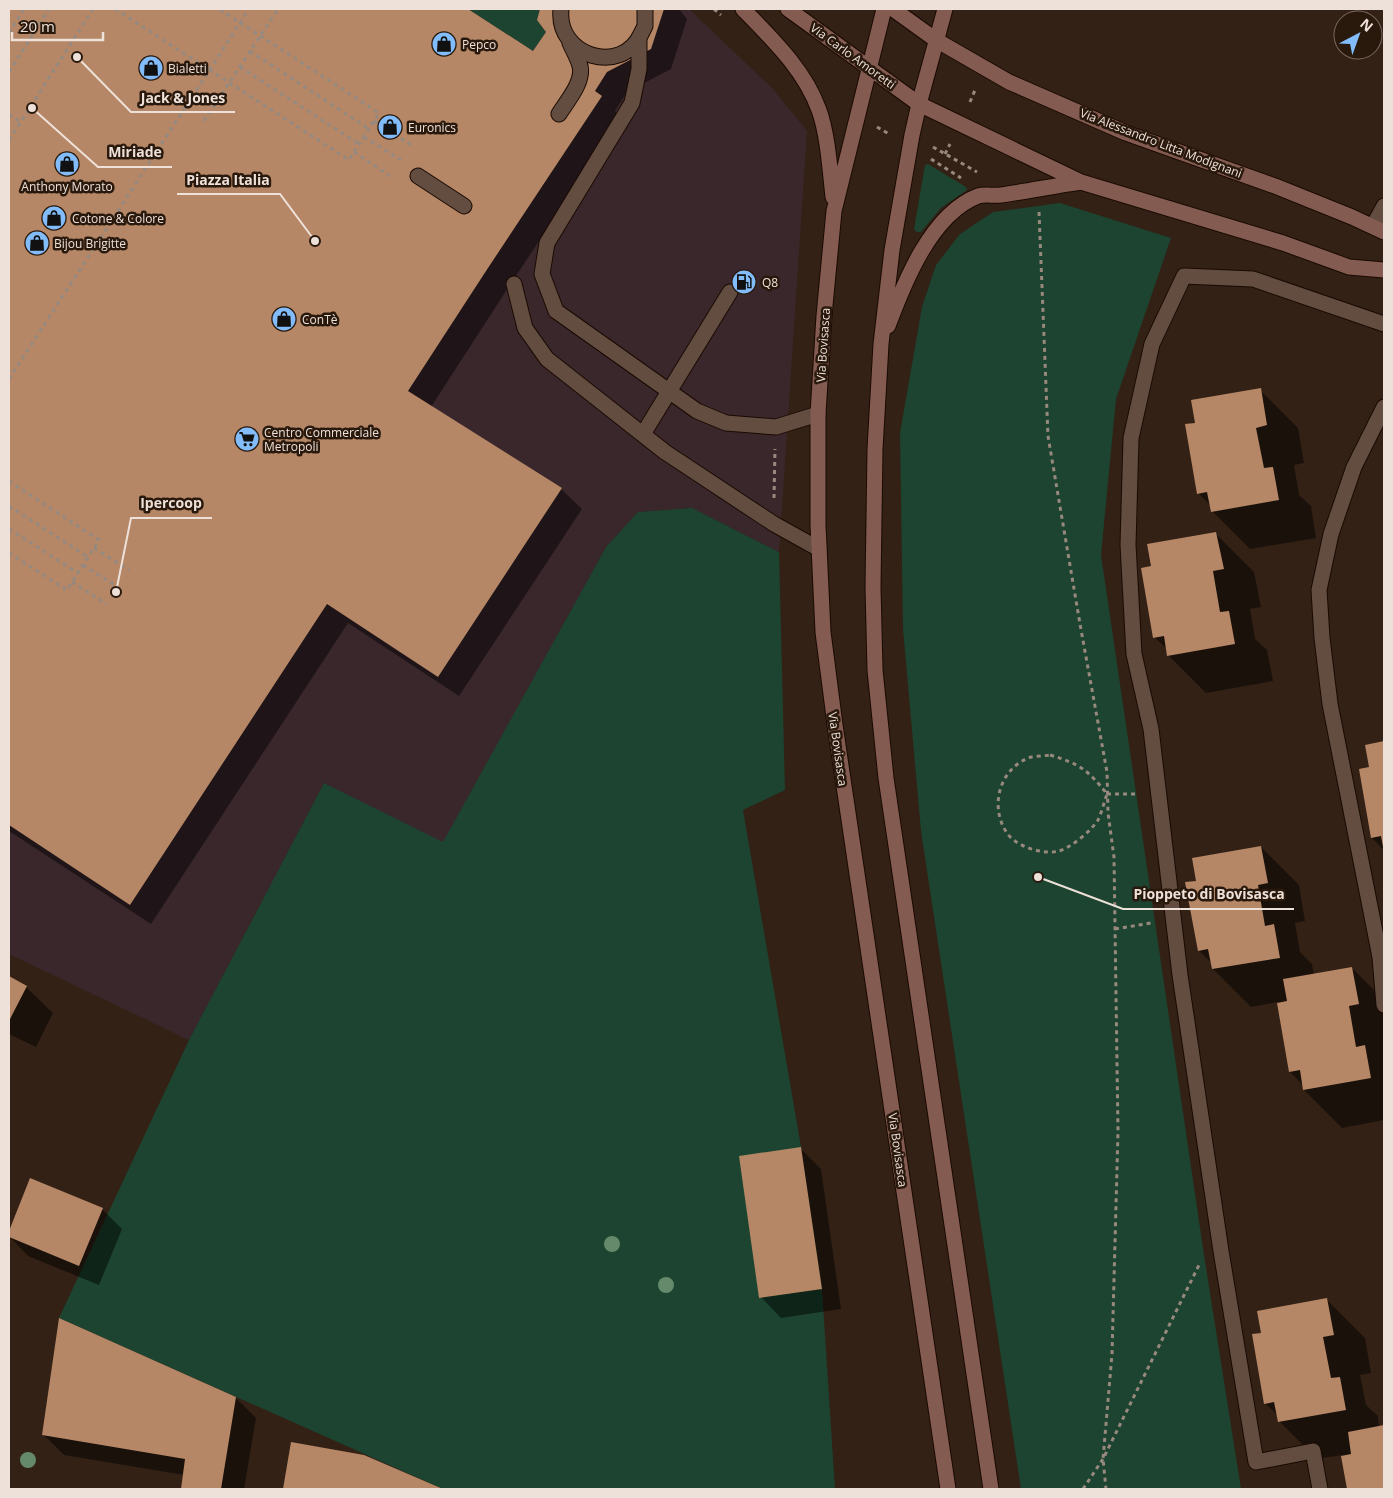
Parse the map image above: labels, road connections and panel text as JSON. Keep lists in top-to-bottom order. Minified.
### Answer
{"streets":{"street":["Via Carlo Amoretti","Via Alessandro Litta Modignani","Via Bovisasca"]},"crossings":[["Via Carlo Amoretti","Via Bovisasca"]],"places":{"shop":["Pepco","Bialetti","Euronics","Anthony Morato","Cotone & Colore","Bijou Brigitte","ConTè"],"other":["Jack & Jones","Miriade","Piazza Italia","Ipercoop","Pioppeto di Bovisasca"],"fuel station":["Q8"],"supermarket":["Centro Commerciale Metropoli"]},"scale_bar":"20 m","north":"top right"}
